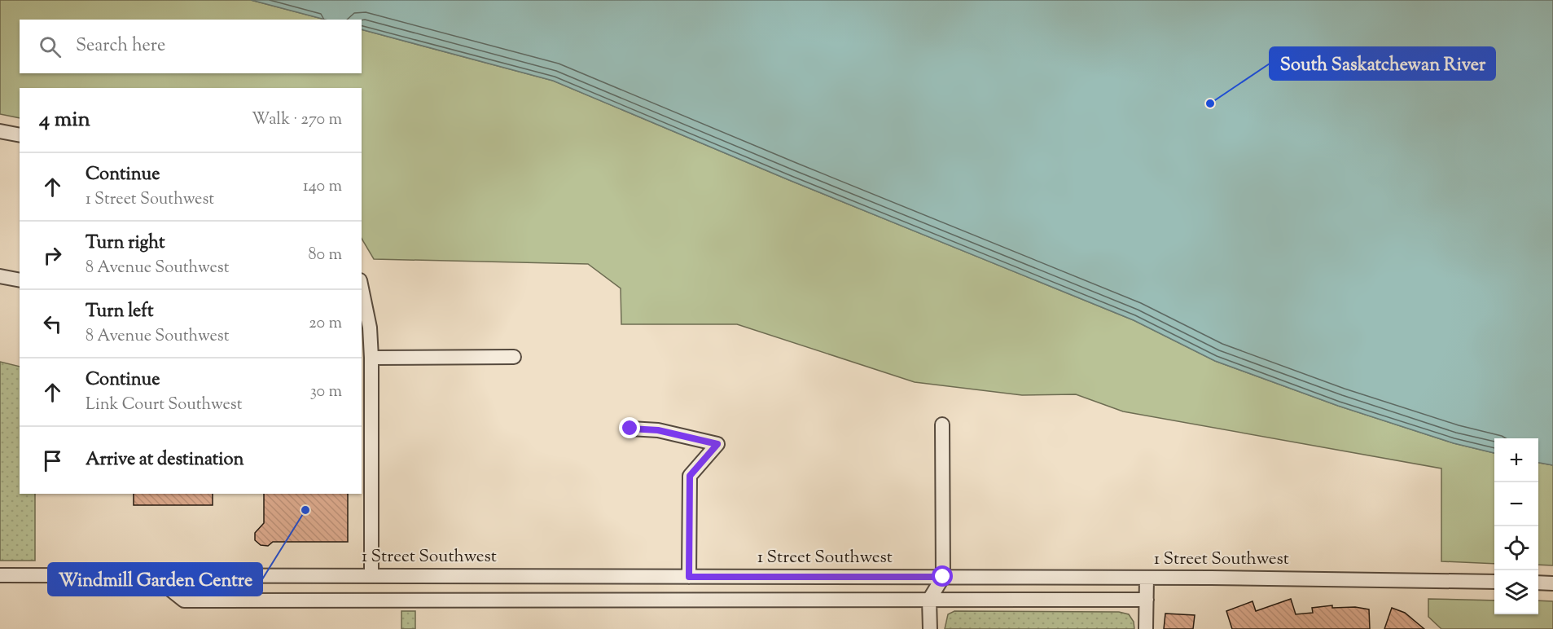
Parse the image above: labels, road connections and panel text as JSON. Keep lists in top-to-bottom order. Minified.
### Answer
{"streets":{"street":["1 Street Southwest"]},"places":["South Saskatchewan River","Windmill Garden Centre"],"page":{"search":"Search here","heading":["4 min","Walk · 270 m"],"list":[["Continue","1 Street Southwest","140 m"],["Turn right","8 Avenue Southwest","80 m"],["Turn left","8 Avenue Southwest","20 m"],["Continue","Link Court Southwest","30 m"],"Arrive at destination"],"map_buttons":["+","−"]}}
